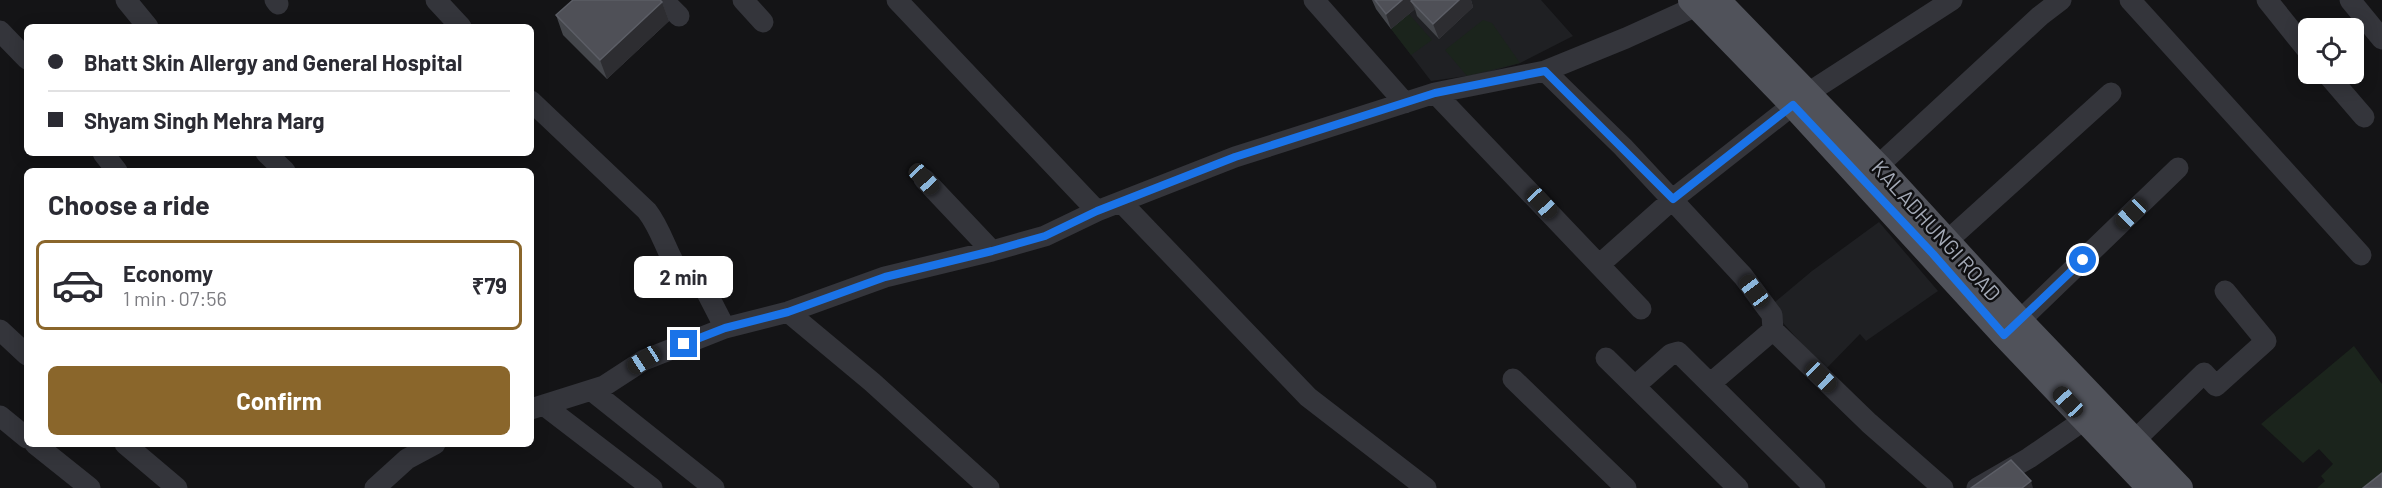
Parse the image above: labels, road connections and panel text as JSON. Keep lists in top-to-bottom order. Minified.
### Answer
{"streets":{"main road":["KALADHUNGI ROAD"]},"page":{"banner":["Bhatt Skin Allergy and General Hospital","Shyam Singh Mehra Marg"],"heading":"Choose a ride","list":[{"name":"Economy","note":"1 min · 07:56","value":"₹79"}],"bubble":"2 min","buttons":"Confirm"}}
